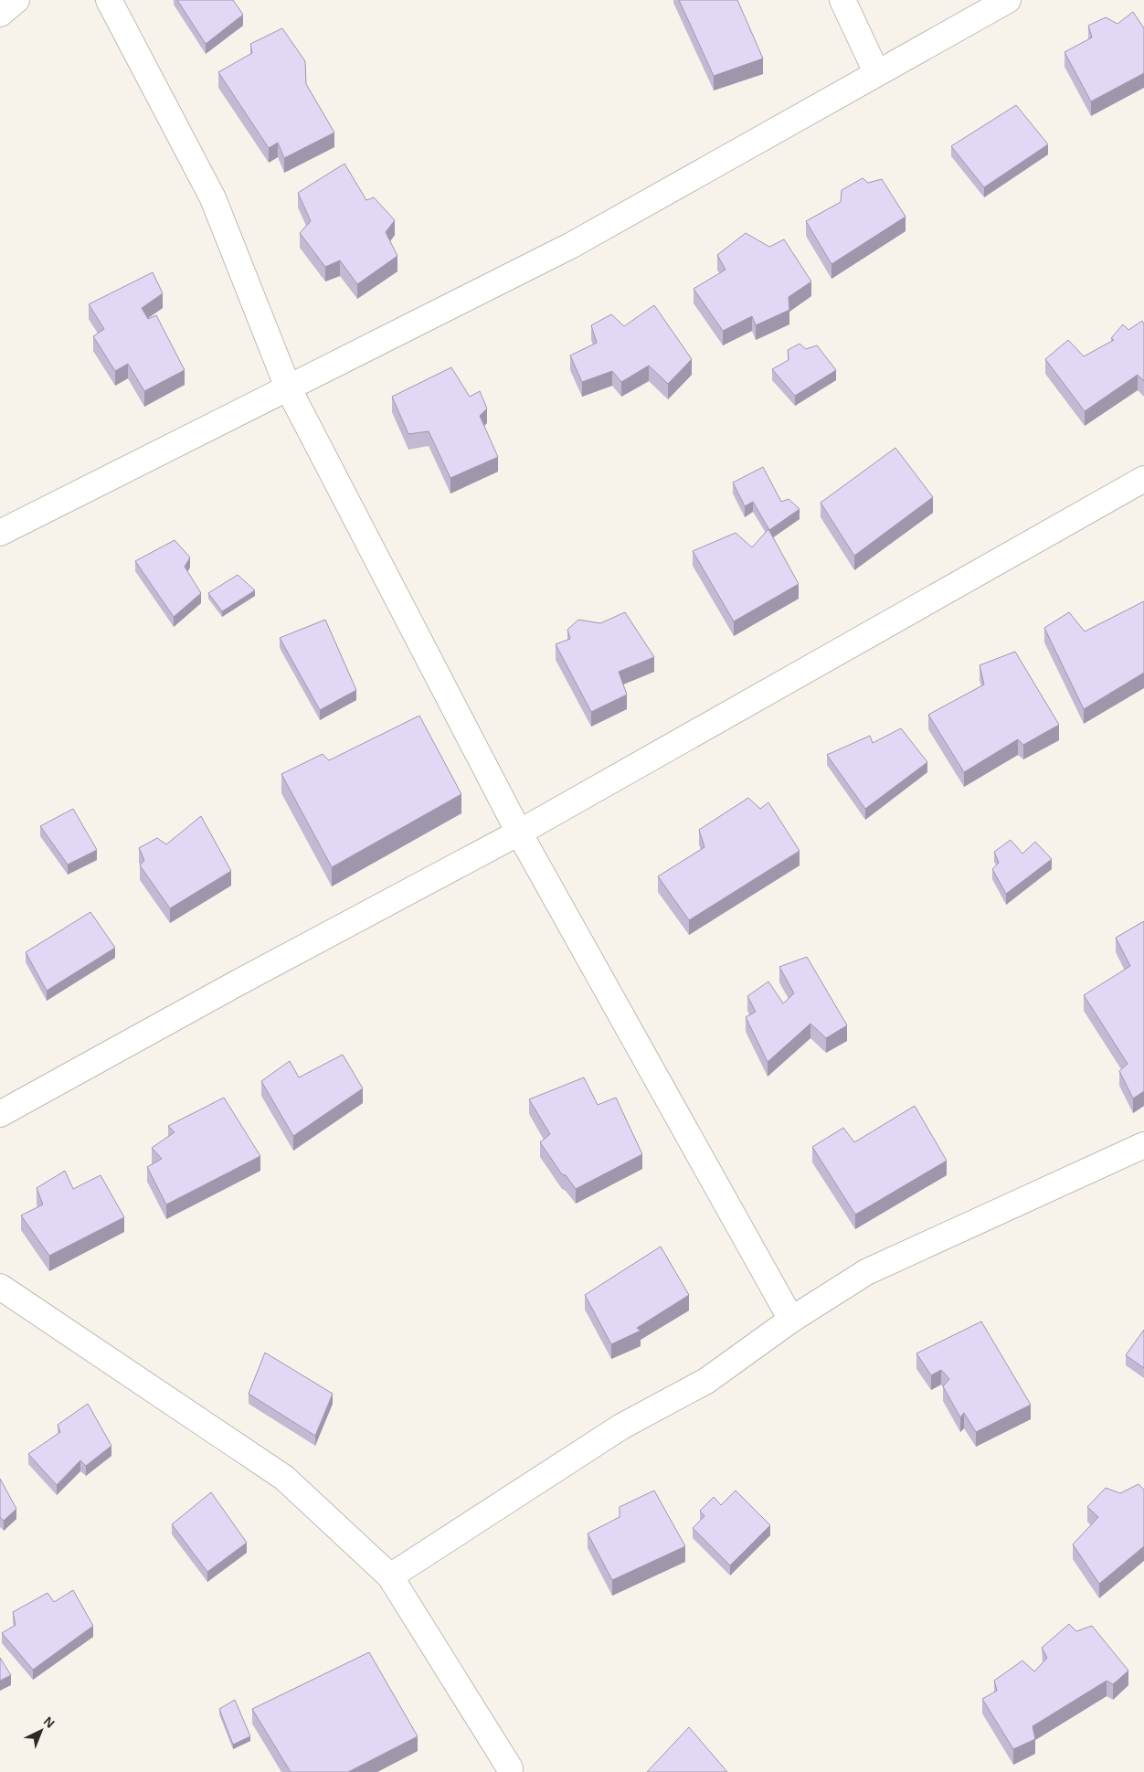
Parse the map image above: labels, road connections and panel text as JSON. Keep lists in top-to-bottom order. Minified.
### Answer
{"north":"top right"}
